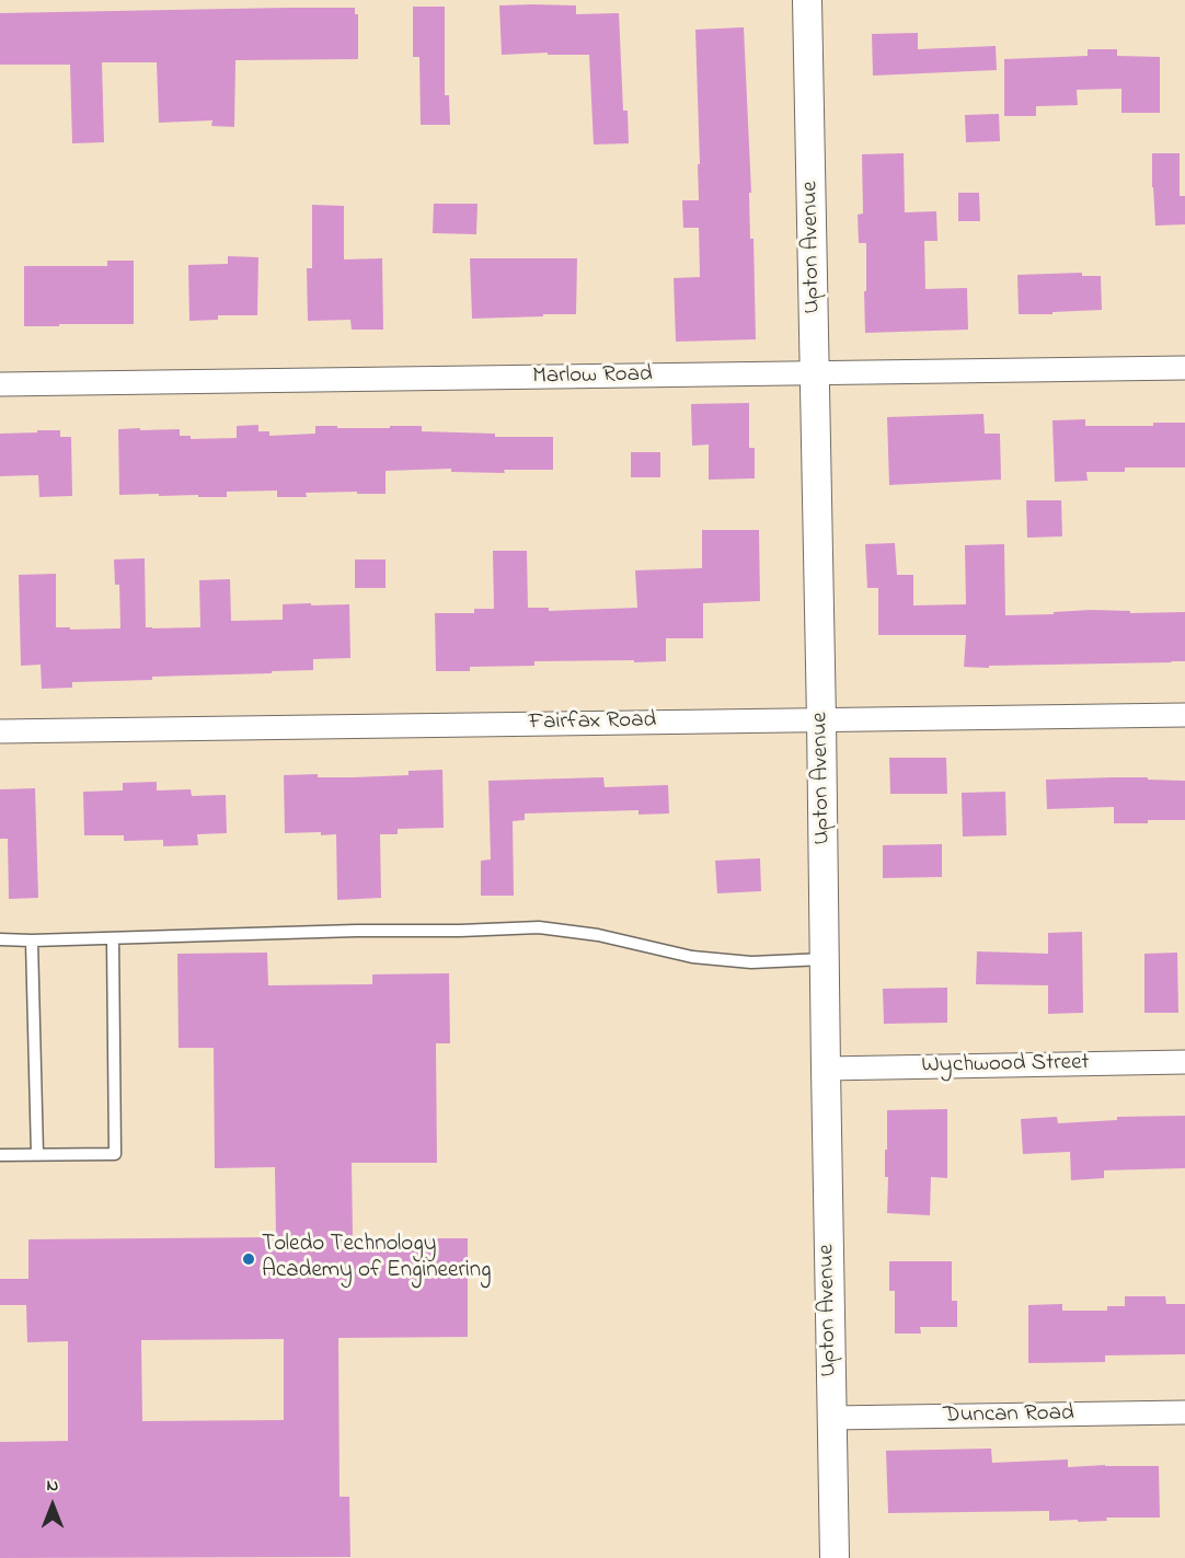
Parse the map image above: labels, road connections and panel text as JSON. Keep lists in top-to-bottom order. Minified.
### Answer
{"streets":{"street":["Upton Avenue","Marlow Road","Fairfax Road","Wychwood Street","Duncan Road"]},"crossings":[["Upton Avenue","Marlow Road"],["Upton Avenue","Fairfax Road"],["Upton Avenue","Wychwood Street"],["Upton Avenue","Duncan Road"]],"places":["Toledo Technology Academy of Engineering"],"north":"top"}
